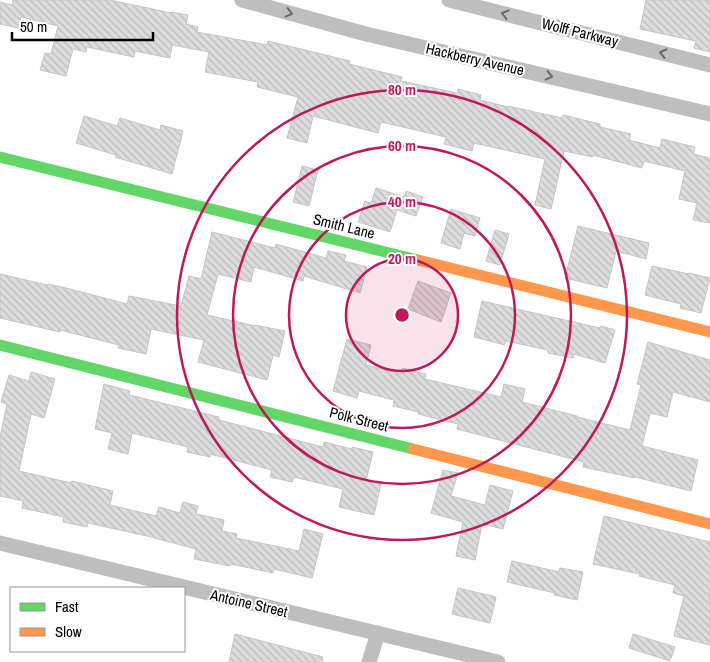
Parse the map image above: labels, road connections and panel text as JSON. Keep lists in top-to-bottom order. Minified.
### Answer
{"streets":{"street":["Wolff Parkway","Hackberry Avenue","Smith Lane","Polk Street","Antoine Street"]},"one_way":["Wolff Parkway","Hackberry Avenue"],"legend":["Fast","Slow"],"scale_bar":"50 m","rings":["80 m","60 m","40 m","20 m"]}
